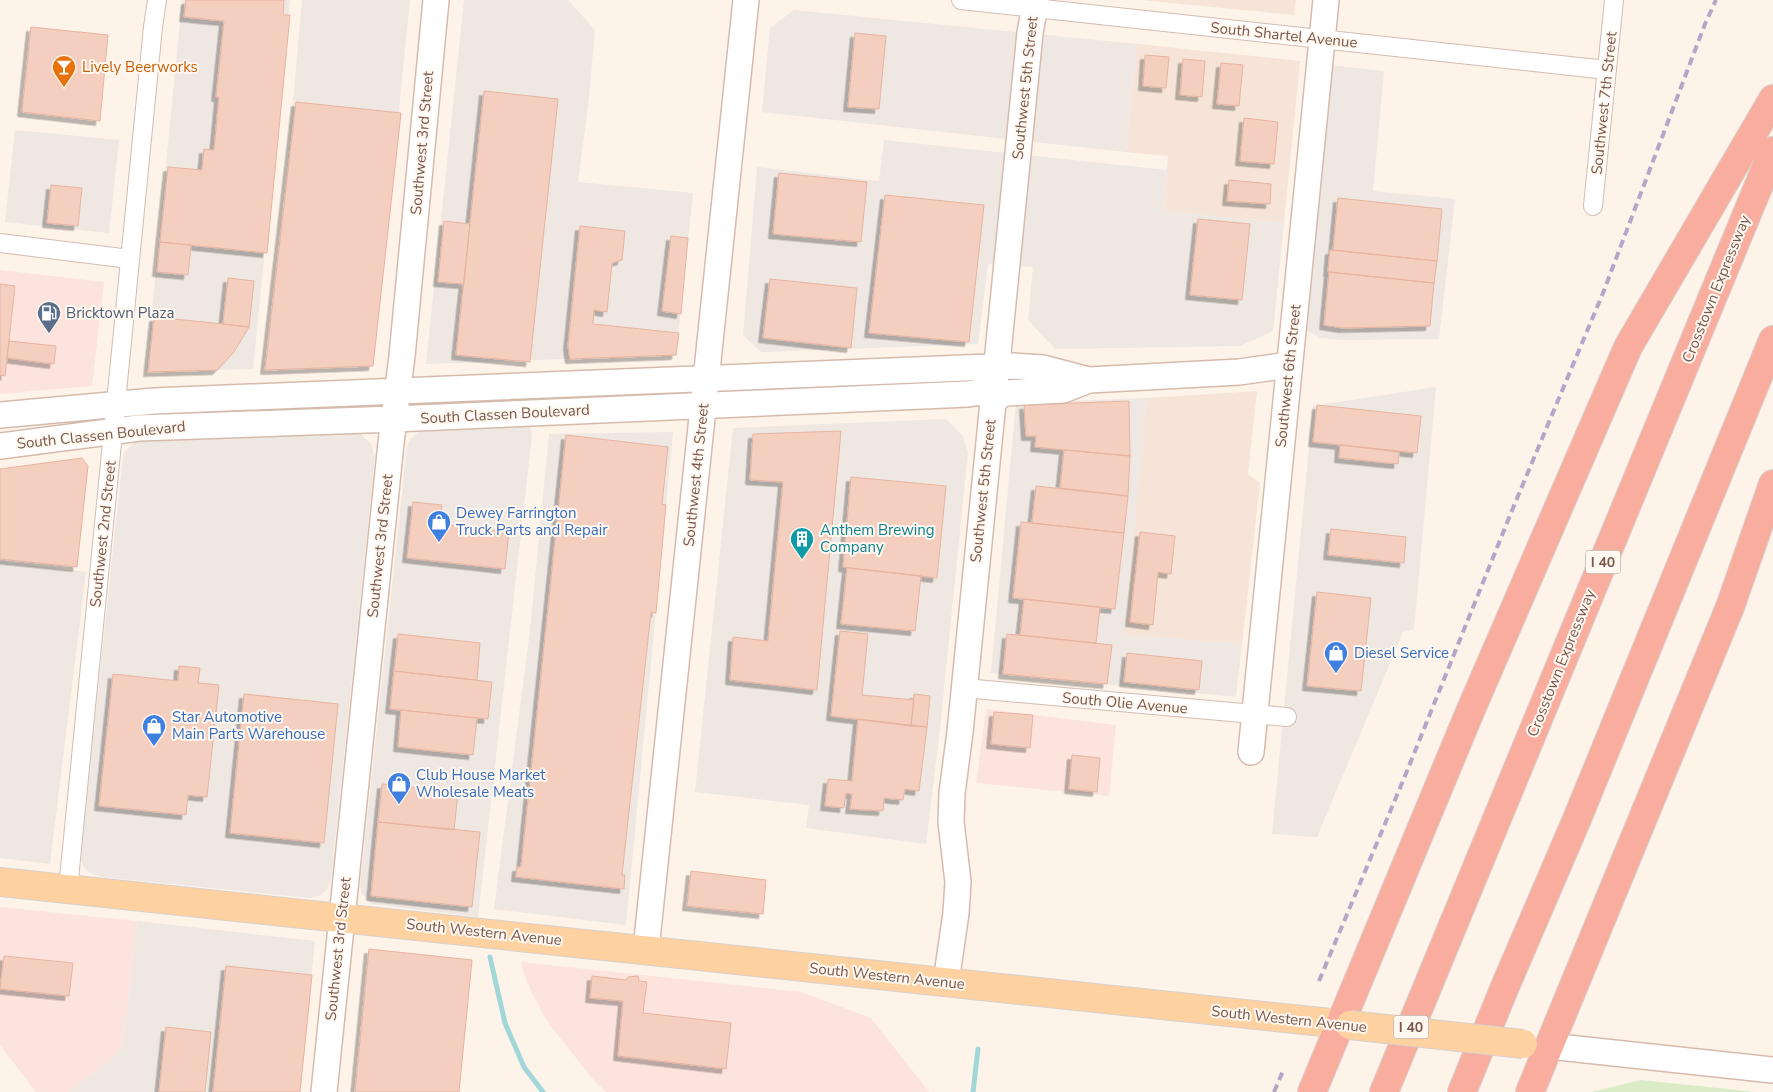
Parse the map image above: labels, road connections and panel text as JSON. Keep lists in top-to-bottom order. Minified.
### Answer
{"streets":{"highway":["Crosstown Expressway","I 40"],"main road":["South Western Avenue"],"street":["South Shartel Avenue","Southwest 5th Street","Southwest 7th Street","Southwest 3rd Street","Southwest 6th Street","South Classen Boulevard","Southwest 4th Street","Southwest 2nd Street","South Olie Avenue"]},"crossings":[["South Shartel Avenue","Southwest 5th Street"],["South Shartel Avenue","Southwest 7th Street"],["South Shartel Avenue","Southwest 6th Street"],["Southwest 5th Street","South Classen Boulevard"],["Southwest 5th Street","South Olie Avenue"],["Southwest 5th Street","South Western Avenue"],["Southwest 3rd Street","South Classen Boulevard"],["Southwest 3rd Street","South Western Avenue"],["Southwest 6th Street","South Classen Boulevard"],["Southwest 6th Street","South Olie Avenue"],["South Classen Boulevard","Southwest 4th Street"],["South Classen Boulevard","Southwest 2nd Street"],["Southwest 4th Street","South Western Avenue"],["Southwest 2nd Street","South Western Avenue"]],"places":{"bar":["Lively Beerworks"],"fuel station":["Bricktown Plaza"],"shop":["Dewey Farrington Truck Parts and Repair","Diesel Service","Star Automotive Main Parts Warehouse","Club House Market Wholesale Meats"],"building":["Anthem Brewing Company"]}}
